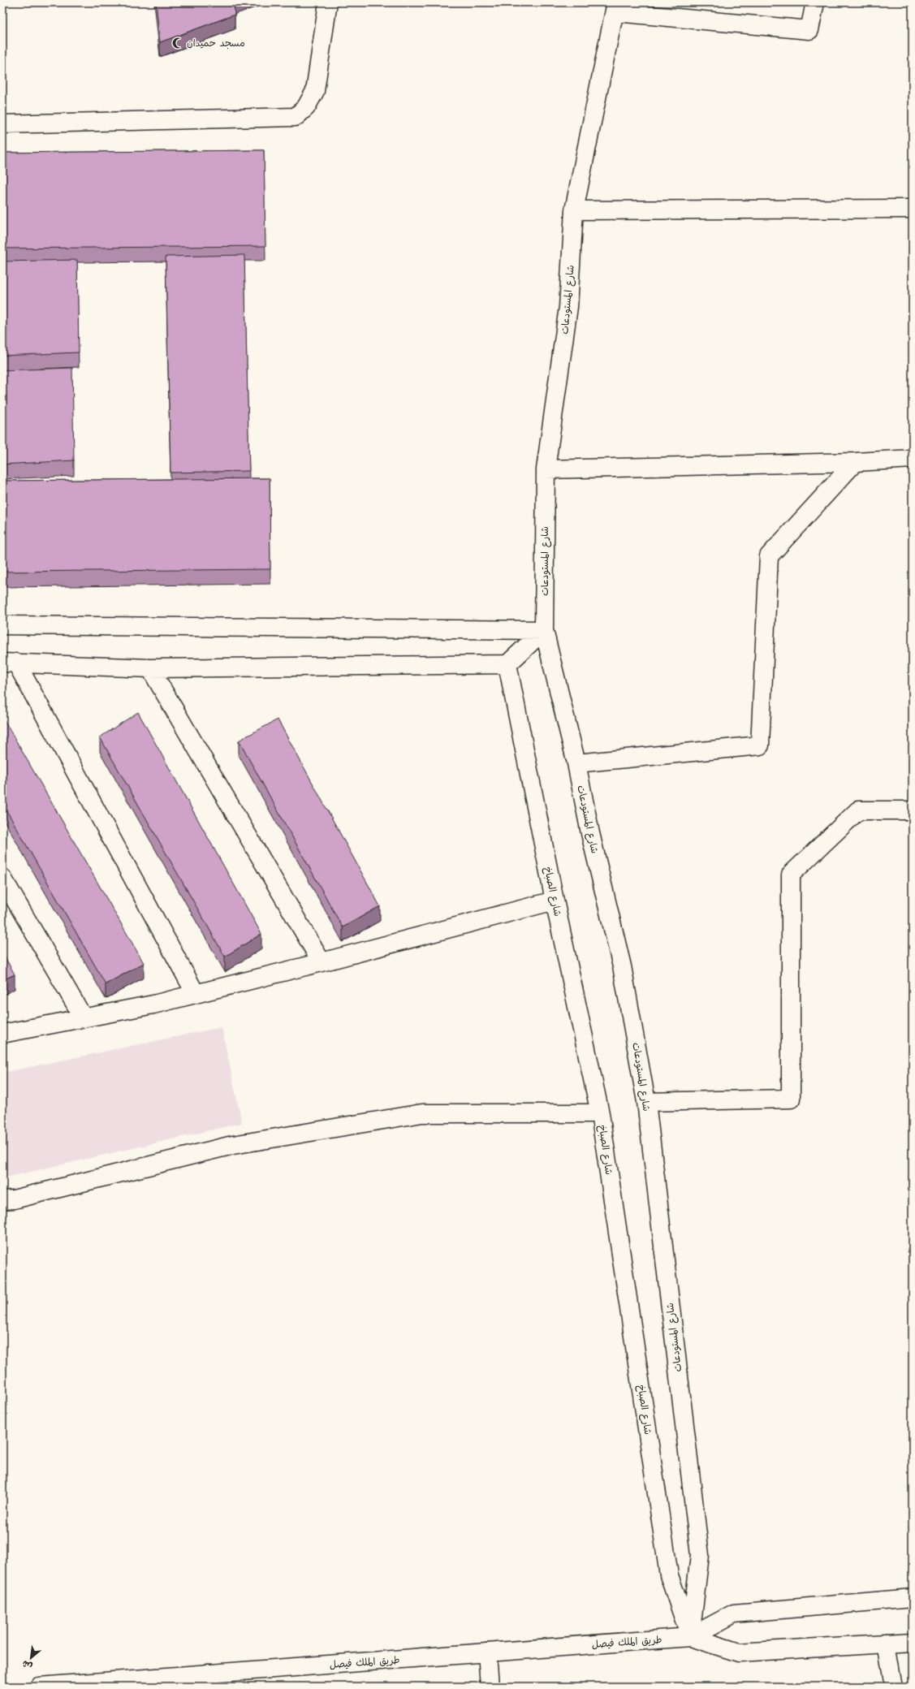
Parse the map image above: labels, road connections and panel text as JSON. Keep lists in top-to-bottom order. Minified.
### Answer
{"streets":{"street":["شارع المستودعات","شارع الصباخ","طريق الملك فيصل"]},"crossings":[["شارع المستودعات","شارع الصباخ"],["شارع المستودعات","طريق الملك فيصل"],["شارع الصباخ","طريق الملك فيصل"]],"places":{"mosque":["مسجد حميدان"]},"north":"bottom left"}
